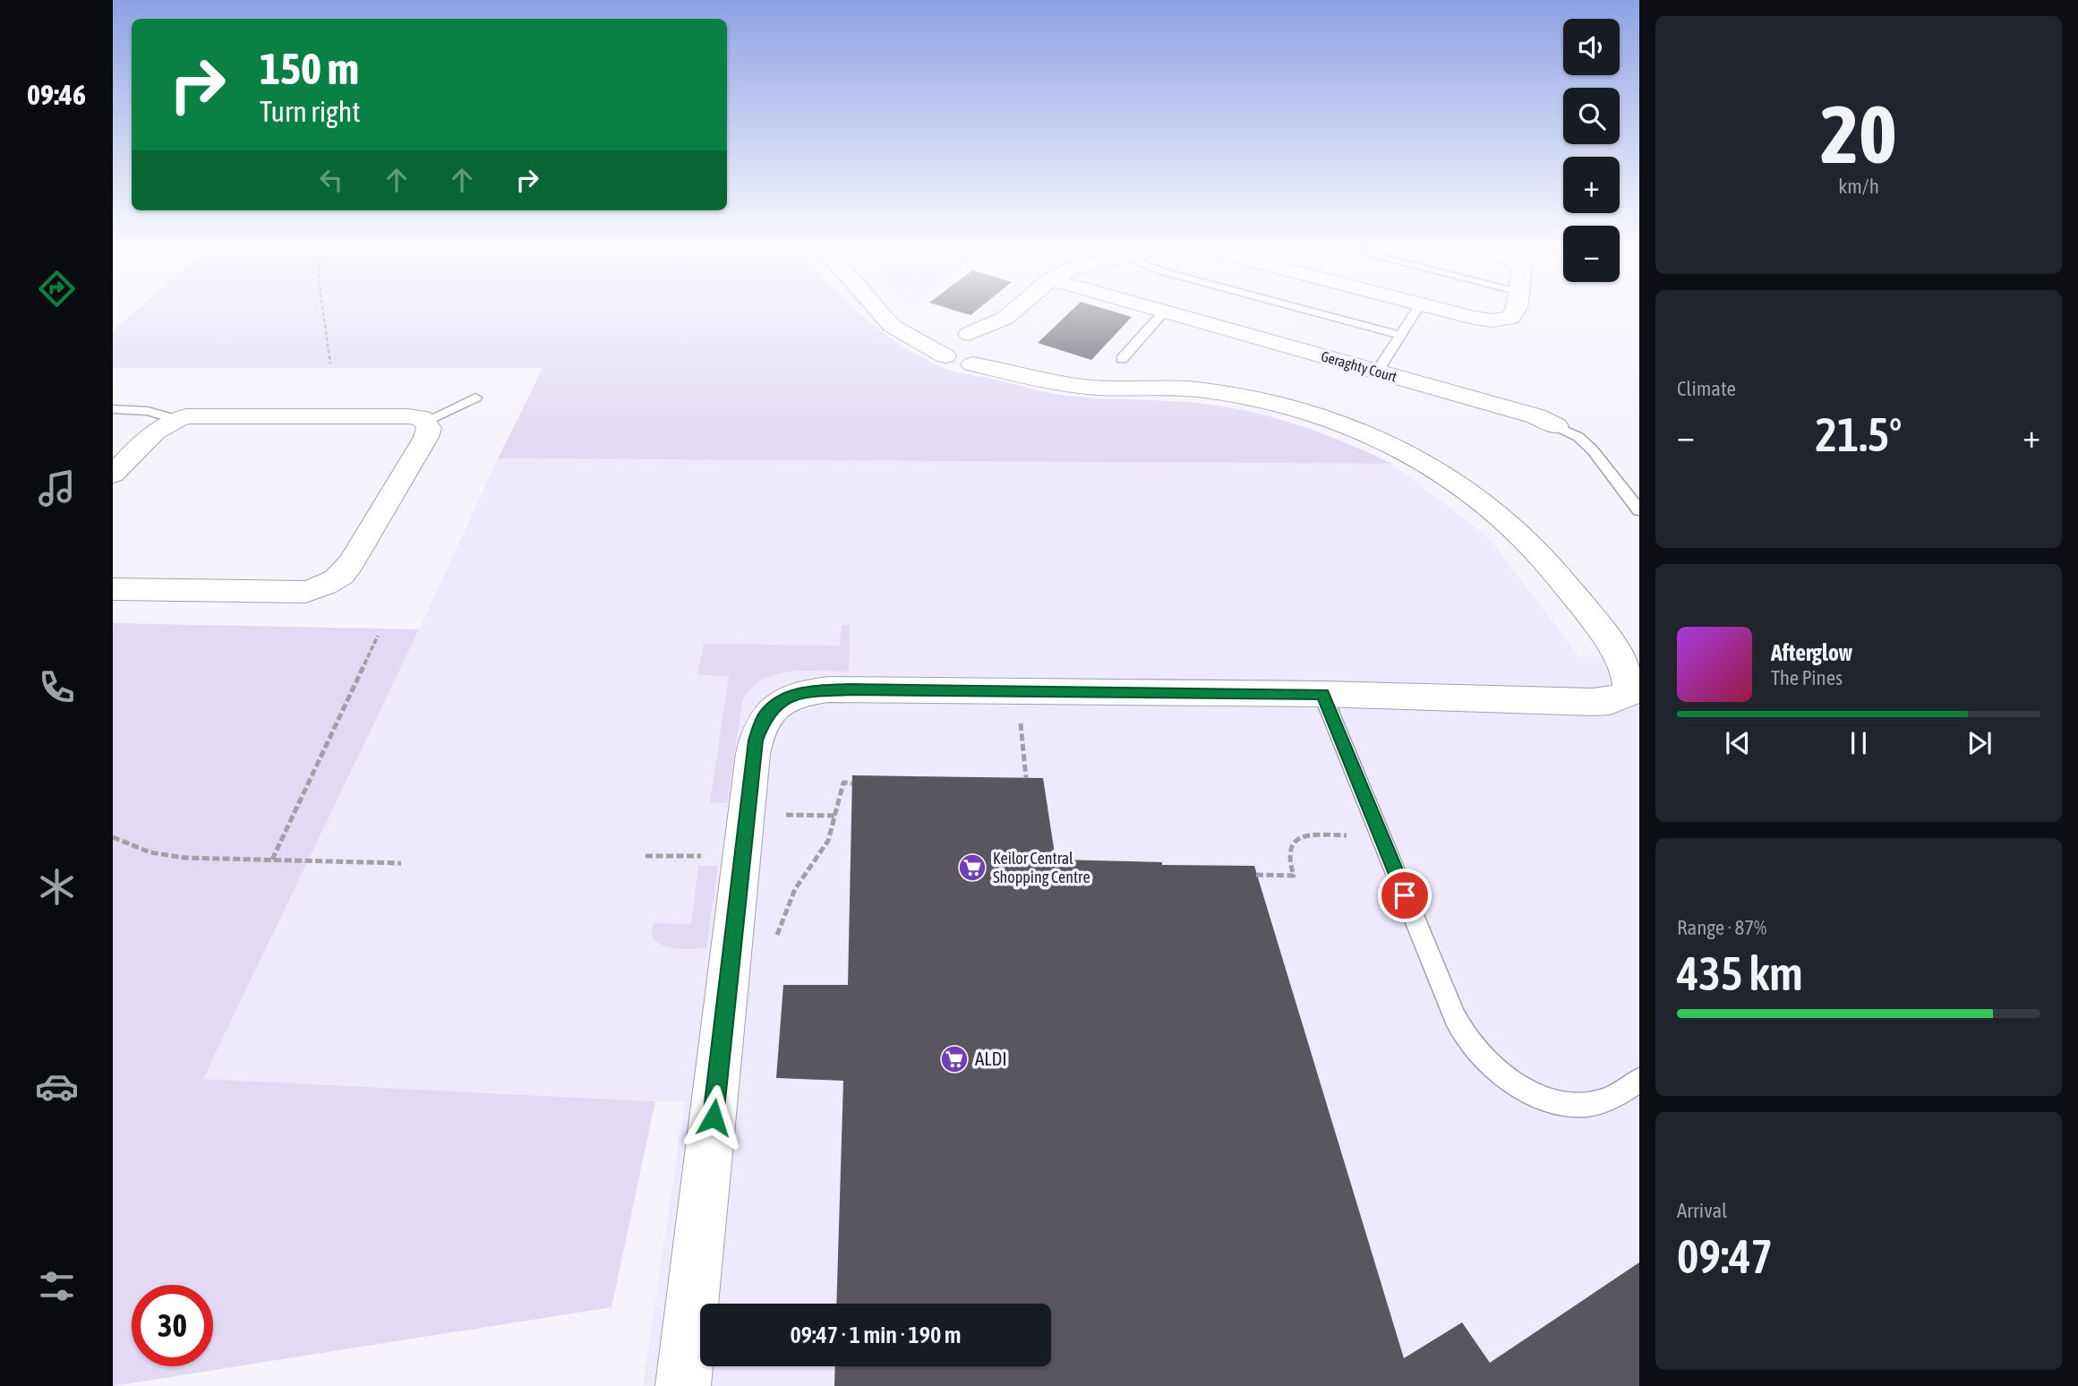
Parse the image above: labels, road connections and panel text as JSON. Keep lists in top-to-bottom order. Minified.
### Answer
{"streets":{"street":["Geraghty Court"]},"places":{"supermarket":["Keilor Central Shopping Centre","ALDI"]},"page":{"tabs":"09:46","tile":[["20","km/h"],"Climate",["Range · 87%","435 km"],["Arrival","09:47"]],"map_buttons":["+","−"],"turn":["150 m","Turn right"],"heat":["−","21.5°","+"],"song":["Afterglow","The Pines"],"limit":"30","trip":"09:47 · 1 min · 190 m"}}
